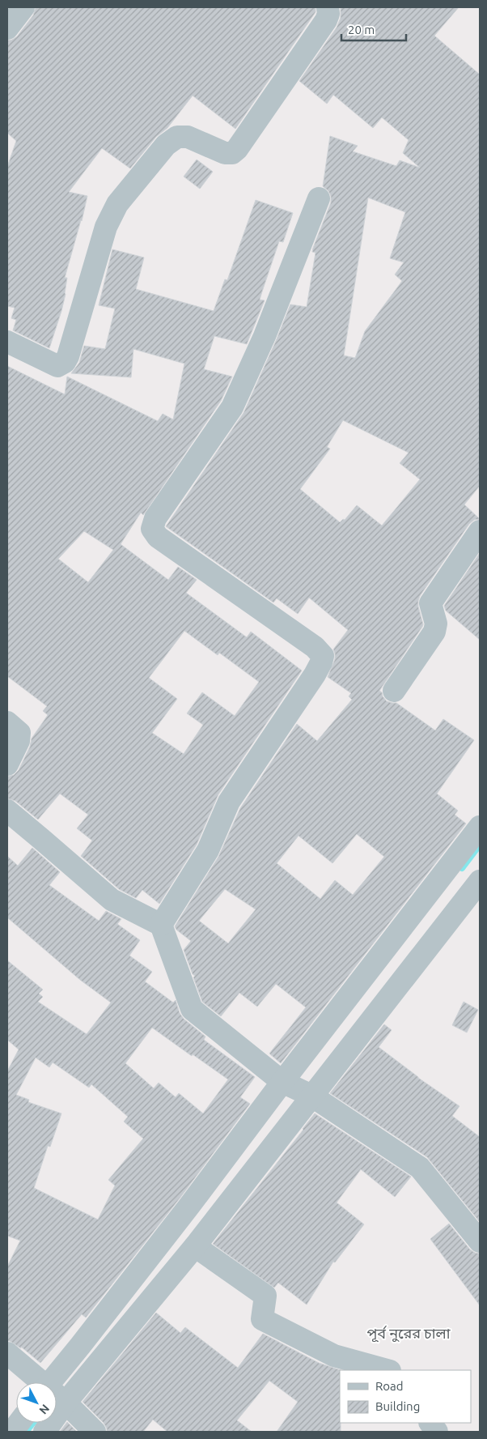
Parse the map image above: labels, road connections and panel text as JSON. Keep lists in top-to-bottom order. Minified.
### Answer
{"districts":["পূর্ব নুরের চালা"],"legend":["Road","Building"],"scale_bar":"20 m","north":"bottom right"}
